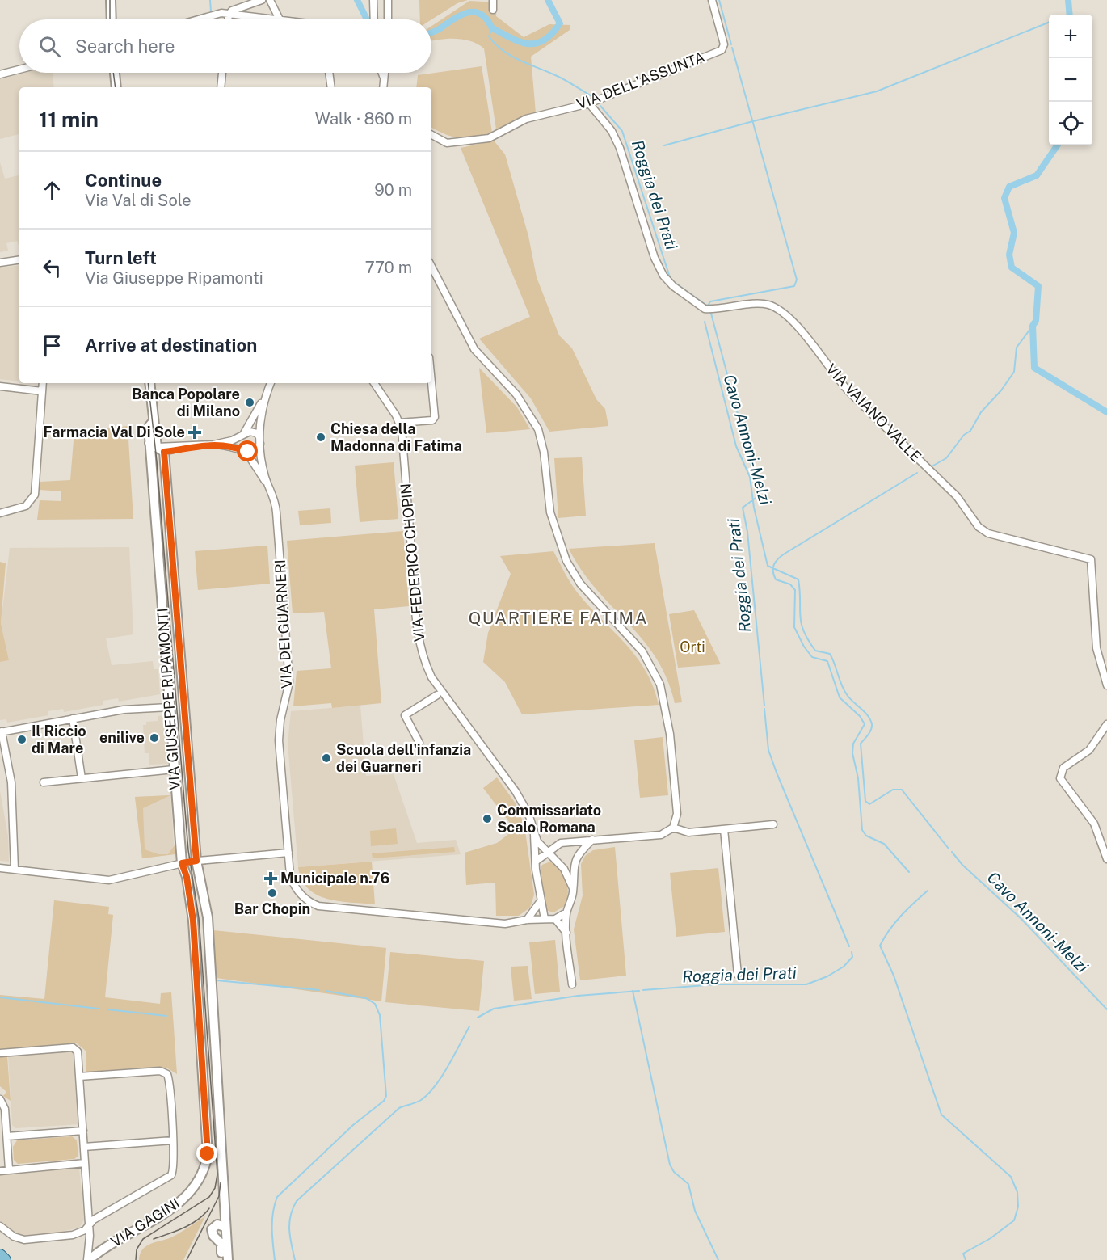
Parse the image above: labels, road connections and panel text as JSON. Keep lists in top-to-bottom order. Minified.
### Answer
{"streets":{"street":["VIA DELL'ASSUNTA","VIA VAIANO VALLE","VIA FEDERICO CHOPIN","VIA DEI GUARNERI","VIA GIUSEPPE RIPAMONTI","VIA GAGINI"]},"crossings":[["VIA DELL'ASSUNTA","VIA VAIANO VALLE"],["VIA GIUSEPPE RIPAMONTI","VIA GAGINI"]],"districts":["QUARTIERE FATIMA"],"water":["Roggia dei Prati","Cavo Annoni-Melzi"],"parks":["Orti"],"places":{"other":["Banca Popolare di Milano","Chiesa della Madonna di Fatima","enilive","Il Riccio di Mare","Scuola dell'infanzia dei Guarneri","Commissariato Scalo Romana","Bar Chopin"],"health":["Farmacia Val Di Sole","Municipale n.76"]},"page":{"map_buttons":["+","−"],"search":"Search here","heading":["11 min","Walk · 860 m"],"list":[["Continue","Via Val di Sole","90 m"],["Turn left","Via Giuseppe Ripamonti","770 m"],"Arrive at destination"]}}
